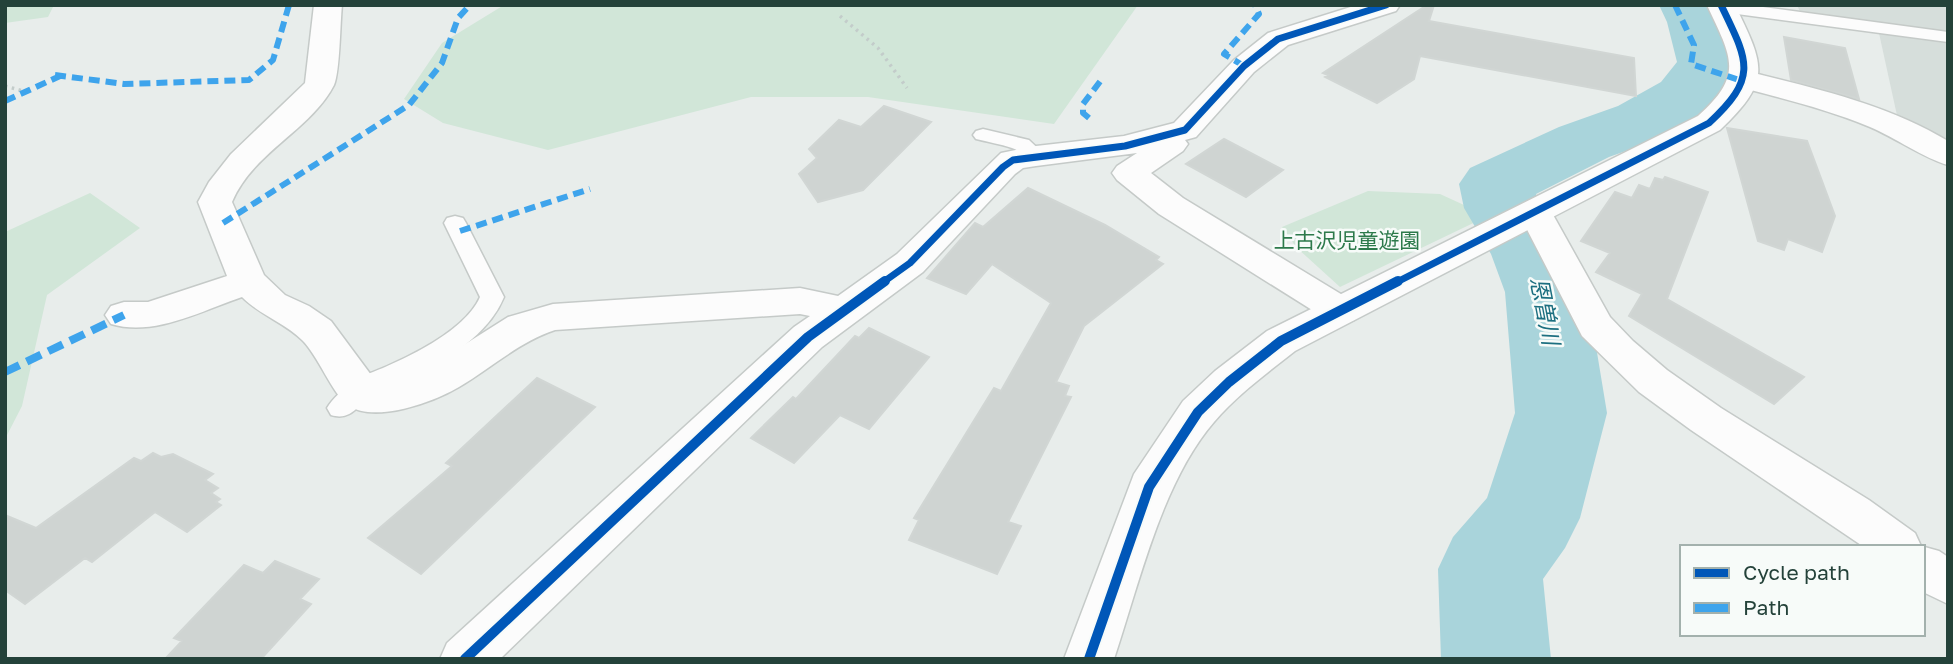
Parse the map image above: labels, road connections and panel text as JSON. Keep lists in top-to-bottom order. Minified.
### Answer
{"water":["恩曽川"],"parks":["上古沢児童遊園"],"legend":["Cycle path","Path"]}
